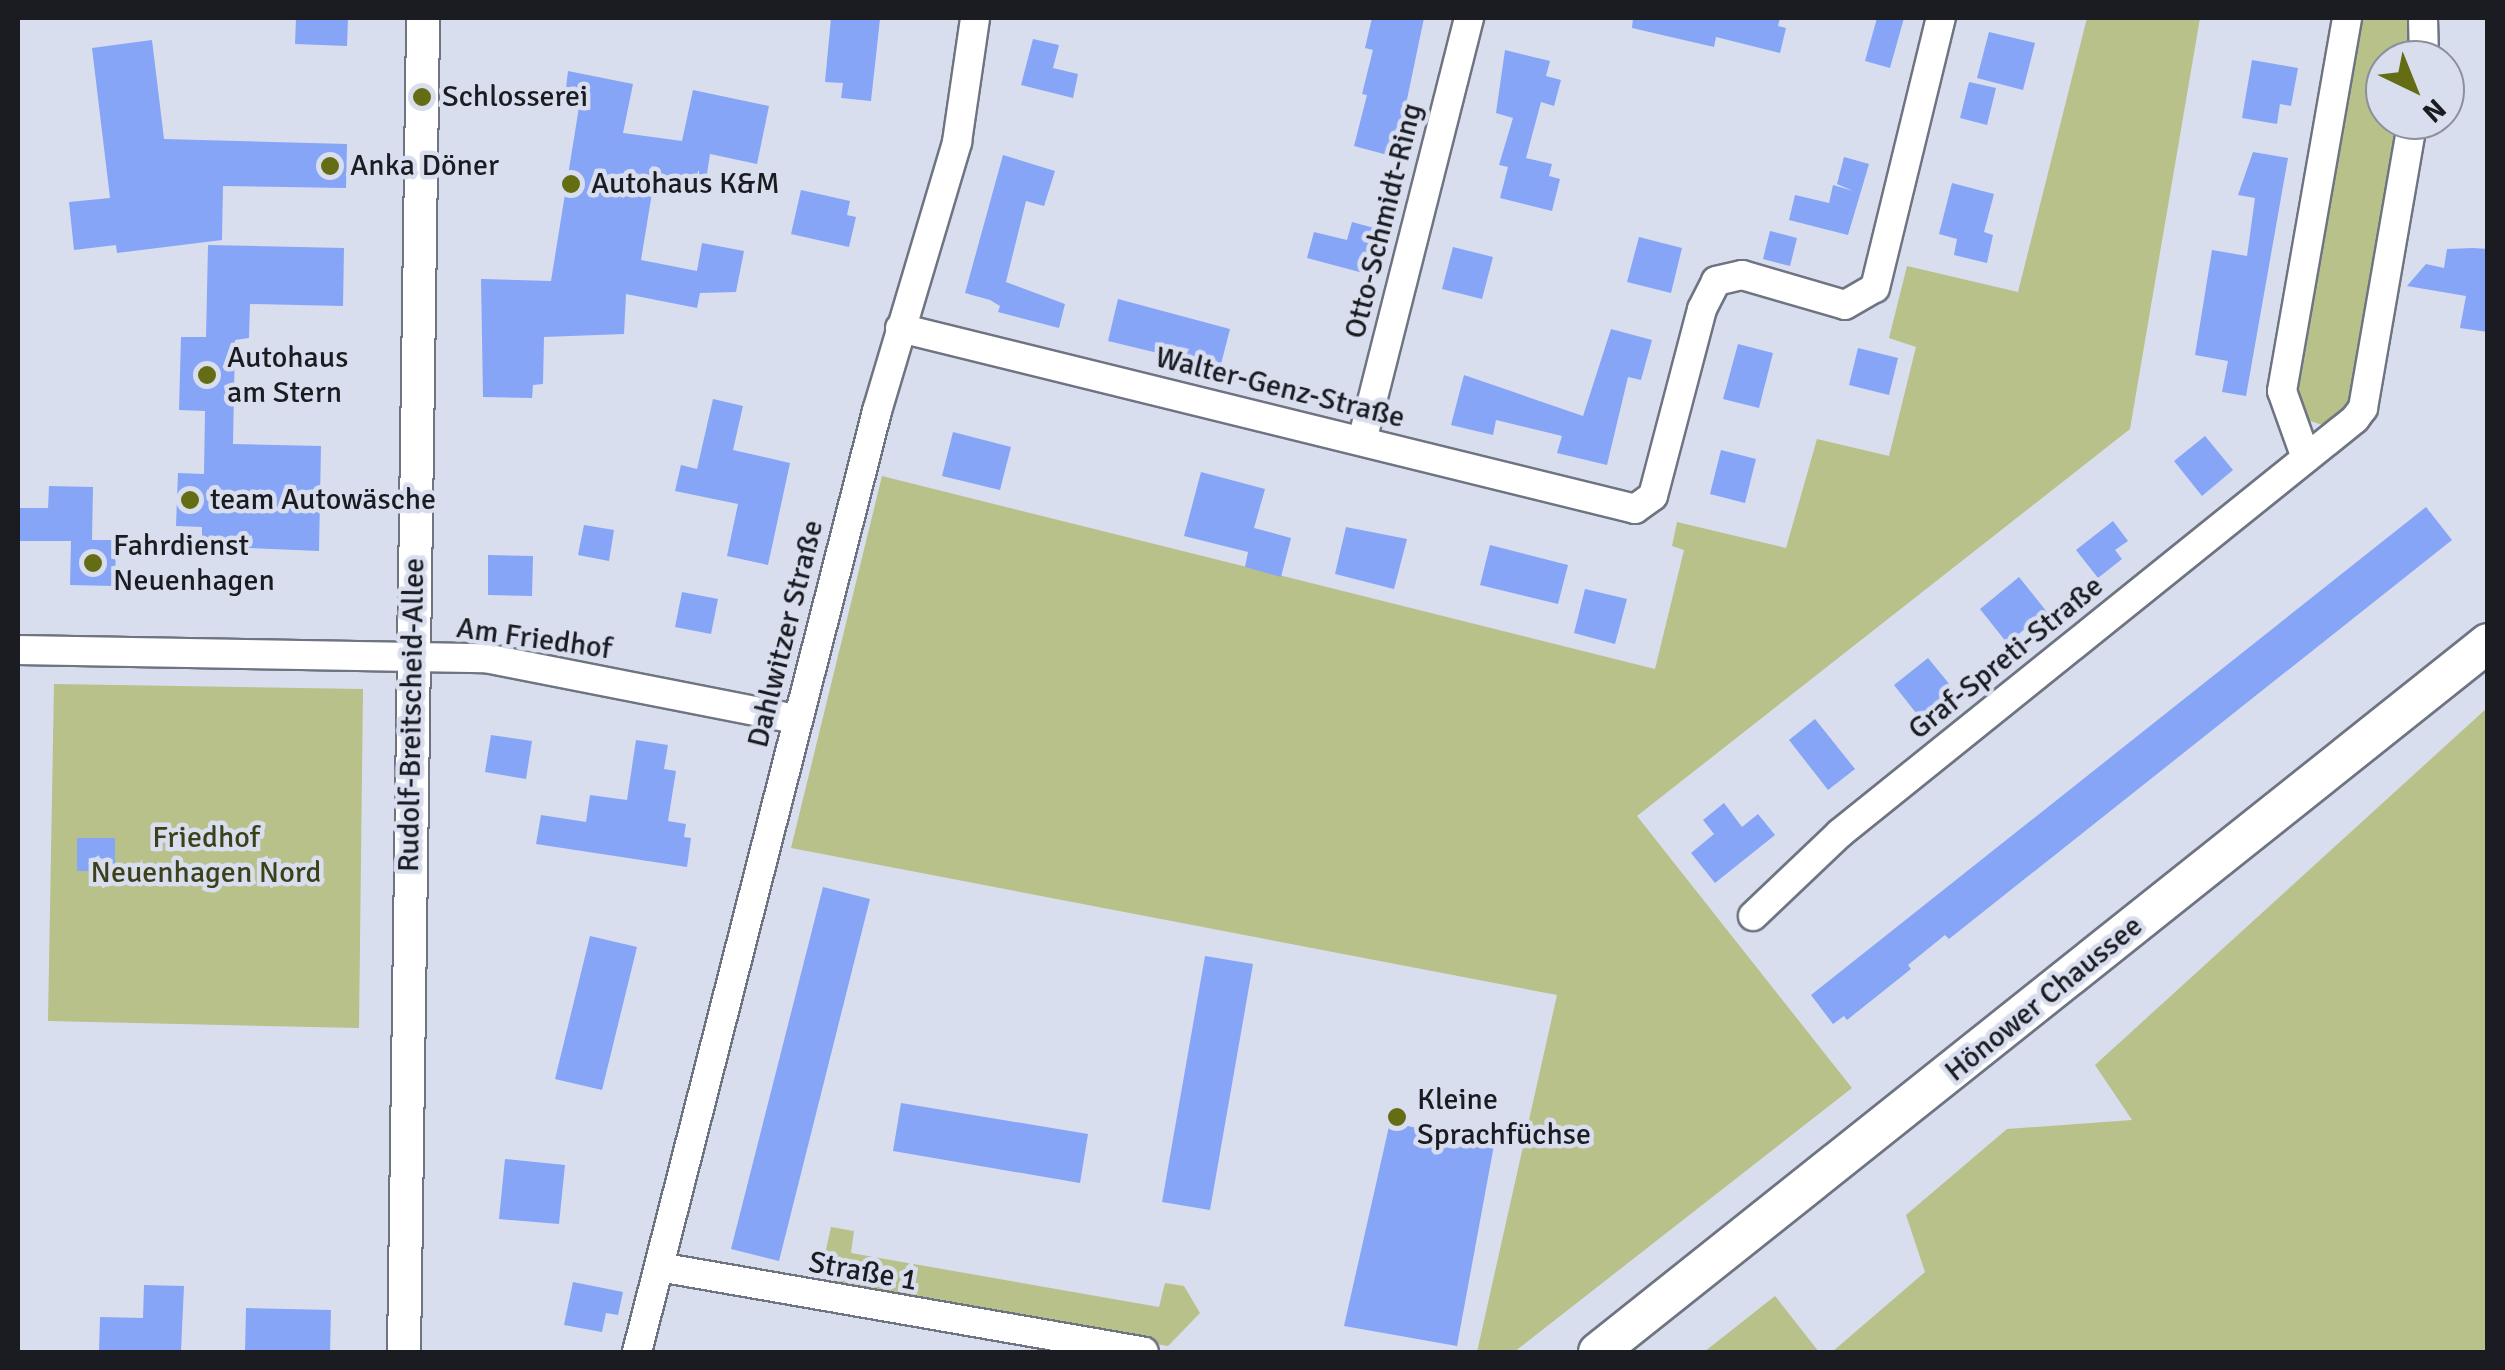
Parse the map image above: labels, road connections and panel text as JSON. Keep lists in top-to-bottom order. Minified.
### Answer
{"streets":{"main road":["Hönower Chaussee"],"street":["Otto-Schmidt-Ring","Walter-Genz-Straße","Dahlwitzer Straße","Am Friedhof","Graf-Spreti-Straße","Rudolf-Breitscheid-Allee","Straße 1"]},"crossings":[["Otto-Schmidt-Ring","Walter-Genz-Straße"],["Walter-Genz-Straße","Dahlwitzer Straße"],["Dahlwitzer Straße","Am Friedhof"],["Dahlwitzer Straße","Straße 1"],["Am Friedhof","Rudolf-Breitscheid-Allee"]],"parks":["Friedhof Neuenhagen Nord"],"places":["Schlosserei","Anka Döner","Autohaus K&M","Autohaus am Stern","team Autowäsche","Fahrdienst Neuenhagen","Kleine Sprachfüchse"],"north":"bottom right"}
